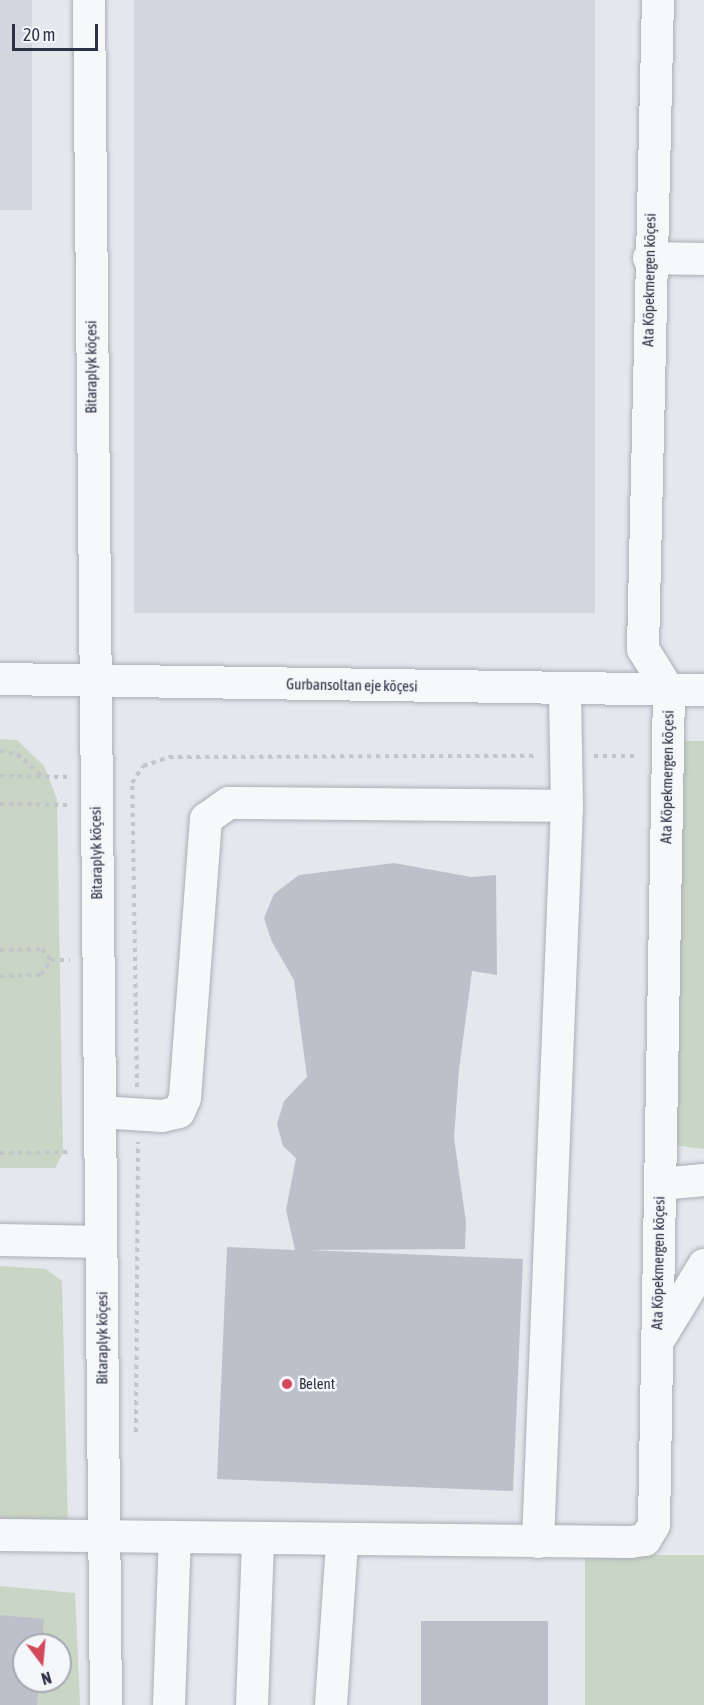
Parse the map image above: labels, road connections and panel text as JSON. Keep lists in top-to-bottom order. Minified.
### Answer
{"streets":{"street":["Ata Köpekmergen köçesi","Bitaraplyk köçesi","Gurbansoltan eje köçesi"]},"crossings":[["Ata Köpekmergen köçesi","Gurbansoltan eje köçesi"],["Bitaraplyk köçesi","Gurbansoltan eje köçesi"]],"places":["Belent"],"scale_bar":"20 m","north":"bottom"}
